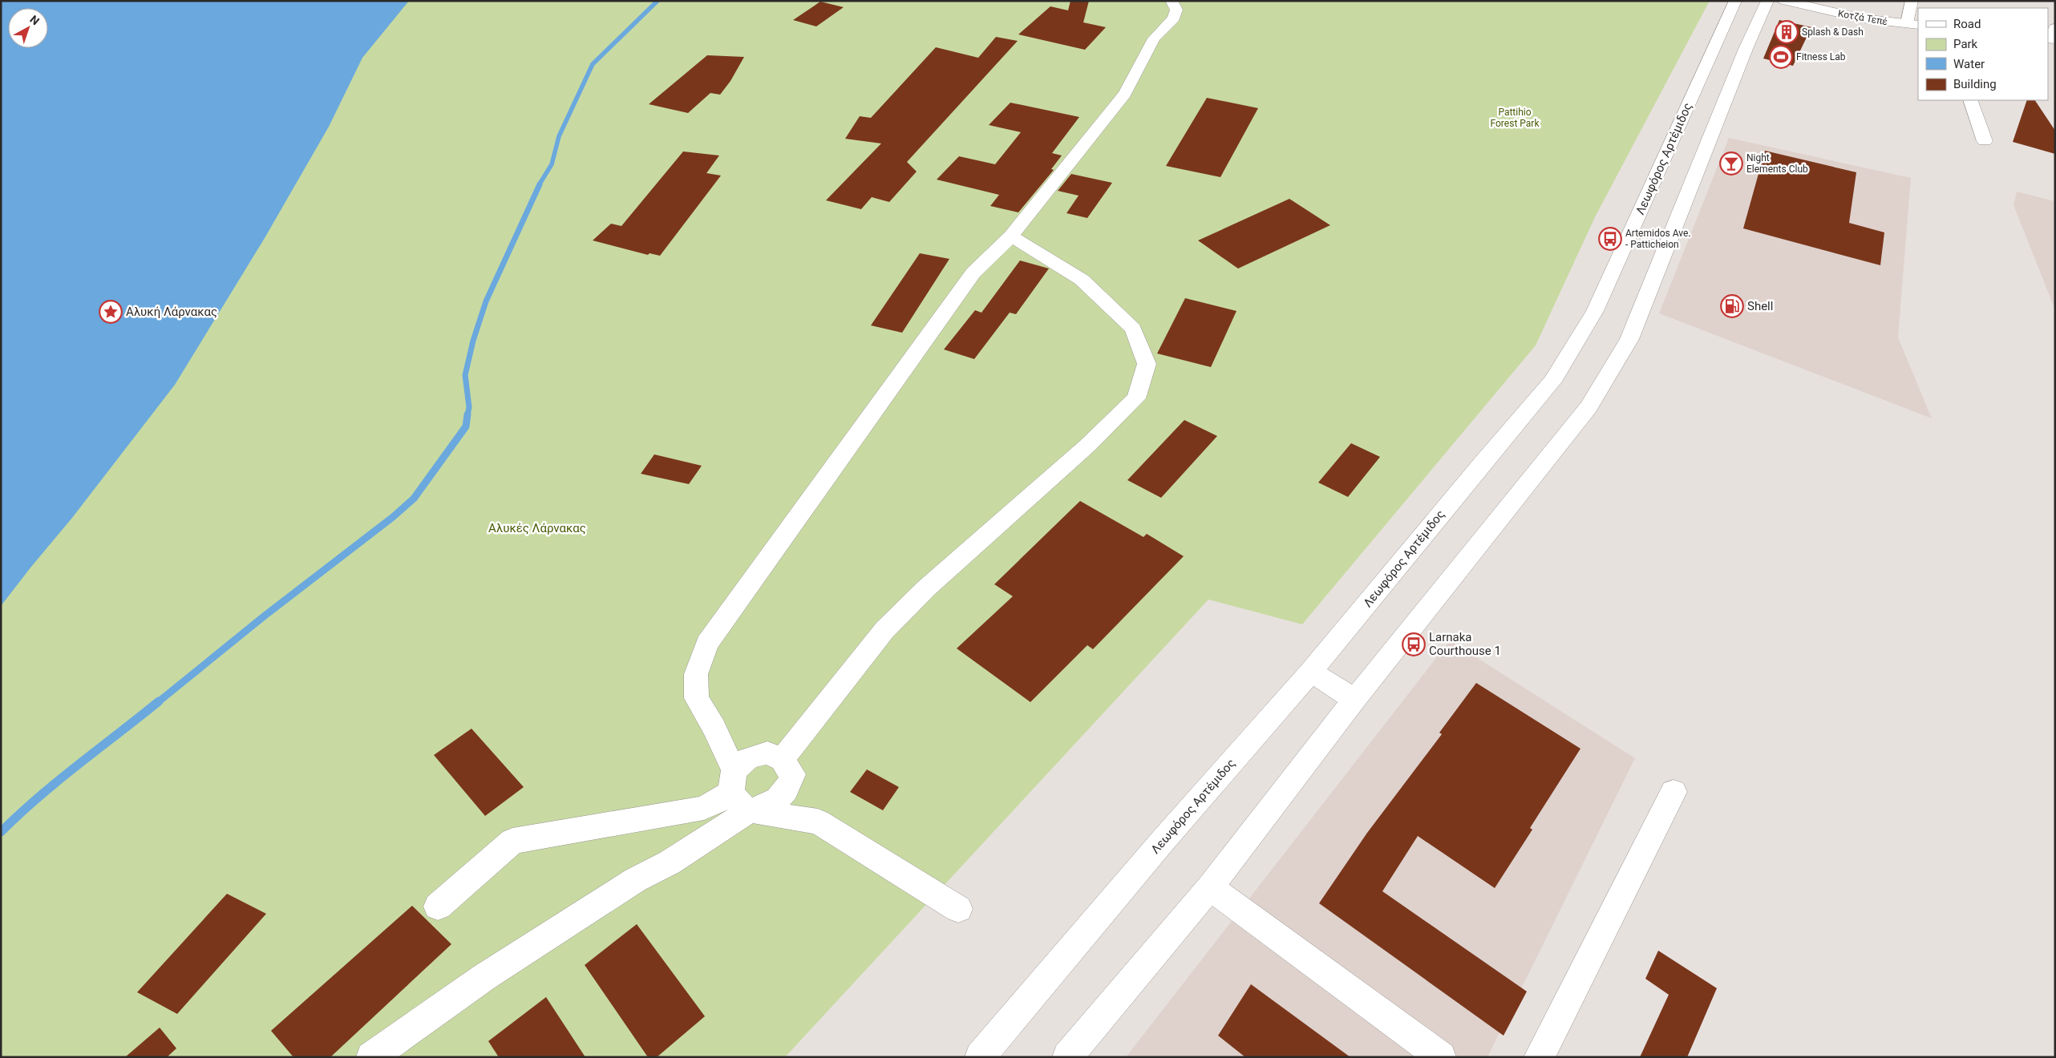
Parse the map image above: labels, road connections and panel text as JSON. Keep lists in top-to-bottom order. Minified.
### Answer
{"streets":{"street":["Κοτζά Τεπέ","Λεωφόρος Αρτέμιδος"]},"parks":["Pattihio Forest Park","Αλυκές Λάρνακας"],"places":{"building":["Splash & Dash"],"sports":["Fitness Lab"],"bar":["Night Elements Club"],"bus stop":["Artemidos Ave. - Patticheion","Larnaka Courthouse 1"],"fuel station":["Shell"],"place":["Αλυκή Λάρνακας"]},"legend":["Road","Park","Water","Building"],"north":"top right"}
